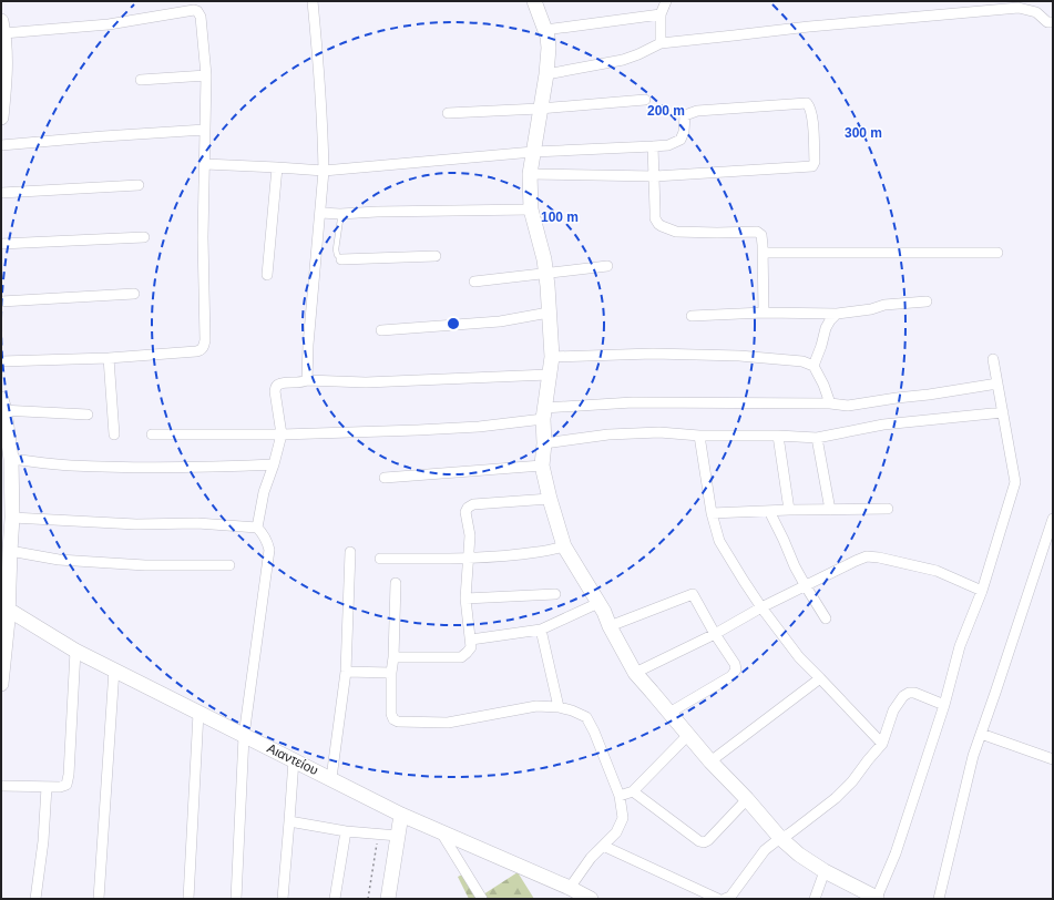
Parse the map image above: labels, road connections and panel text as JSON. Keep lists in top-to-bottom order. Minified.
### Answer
{"streets":{"street":["Αιαντείου"]},"rings":["200 m","300 m","100 m"]}
